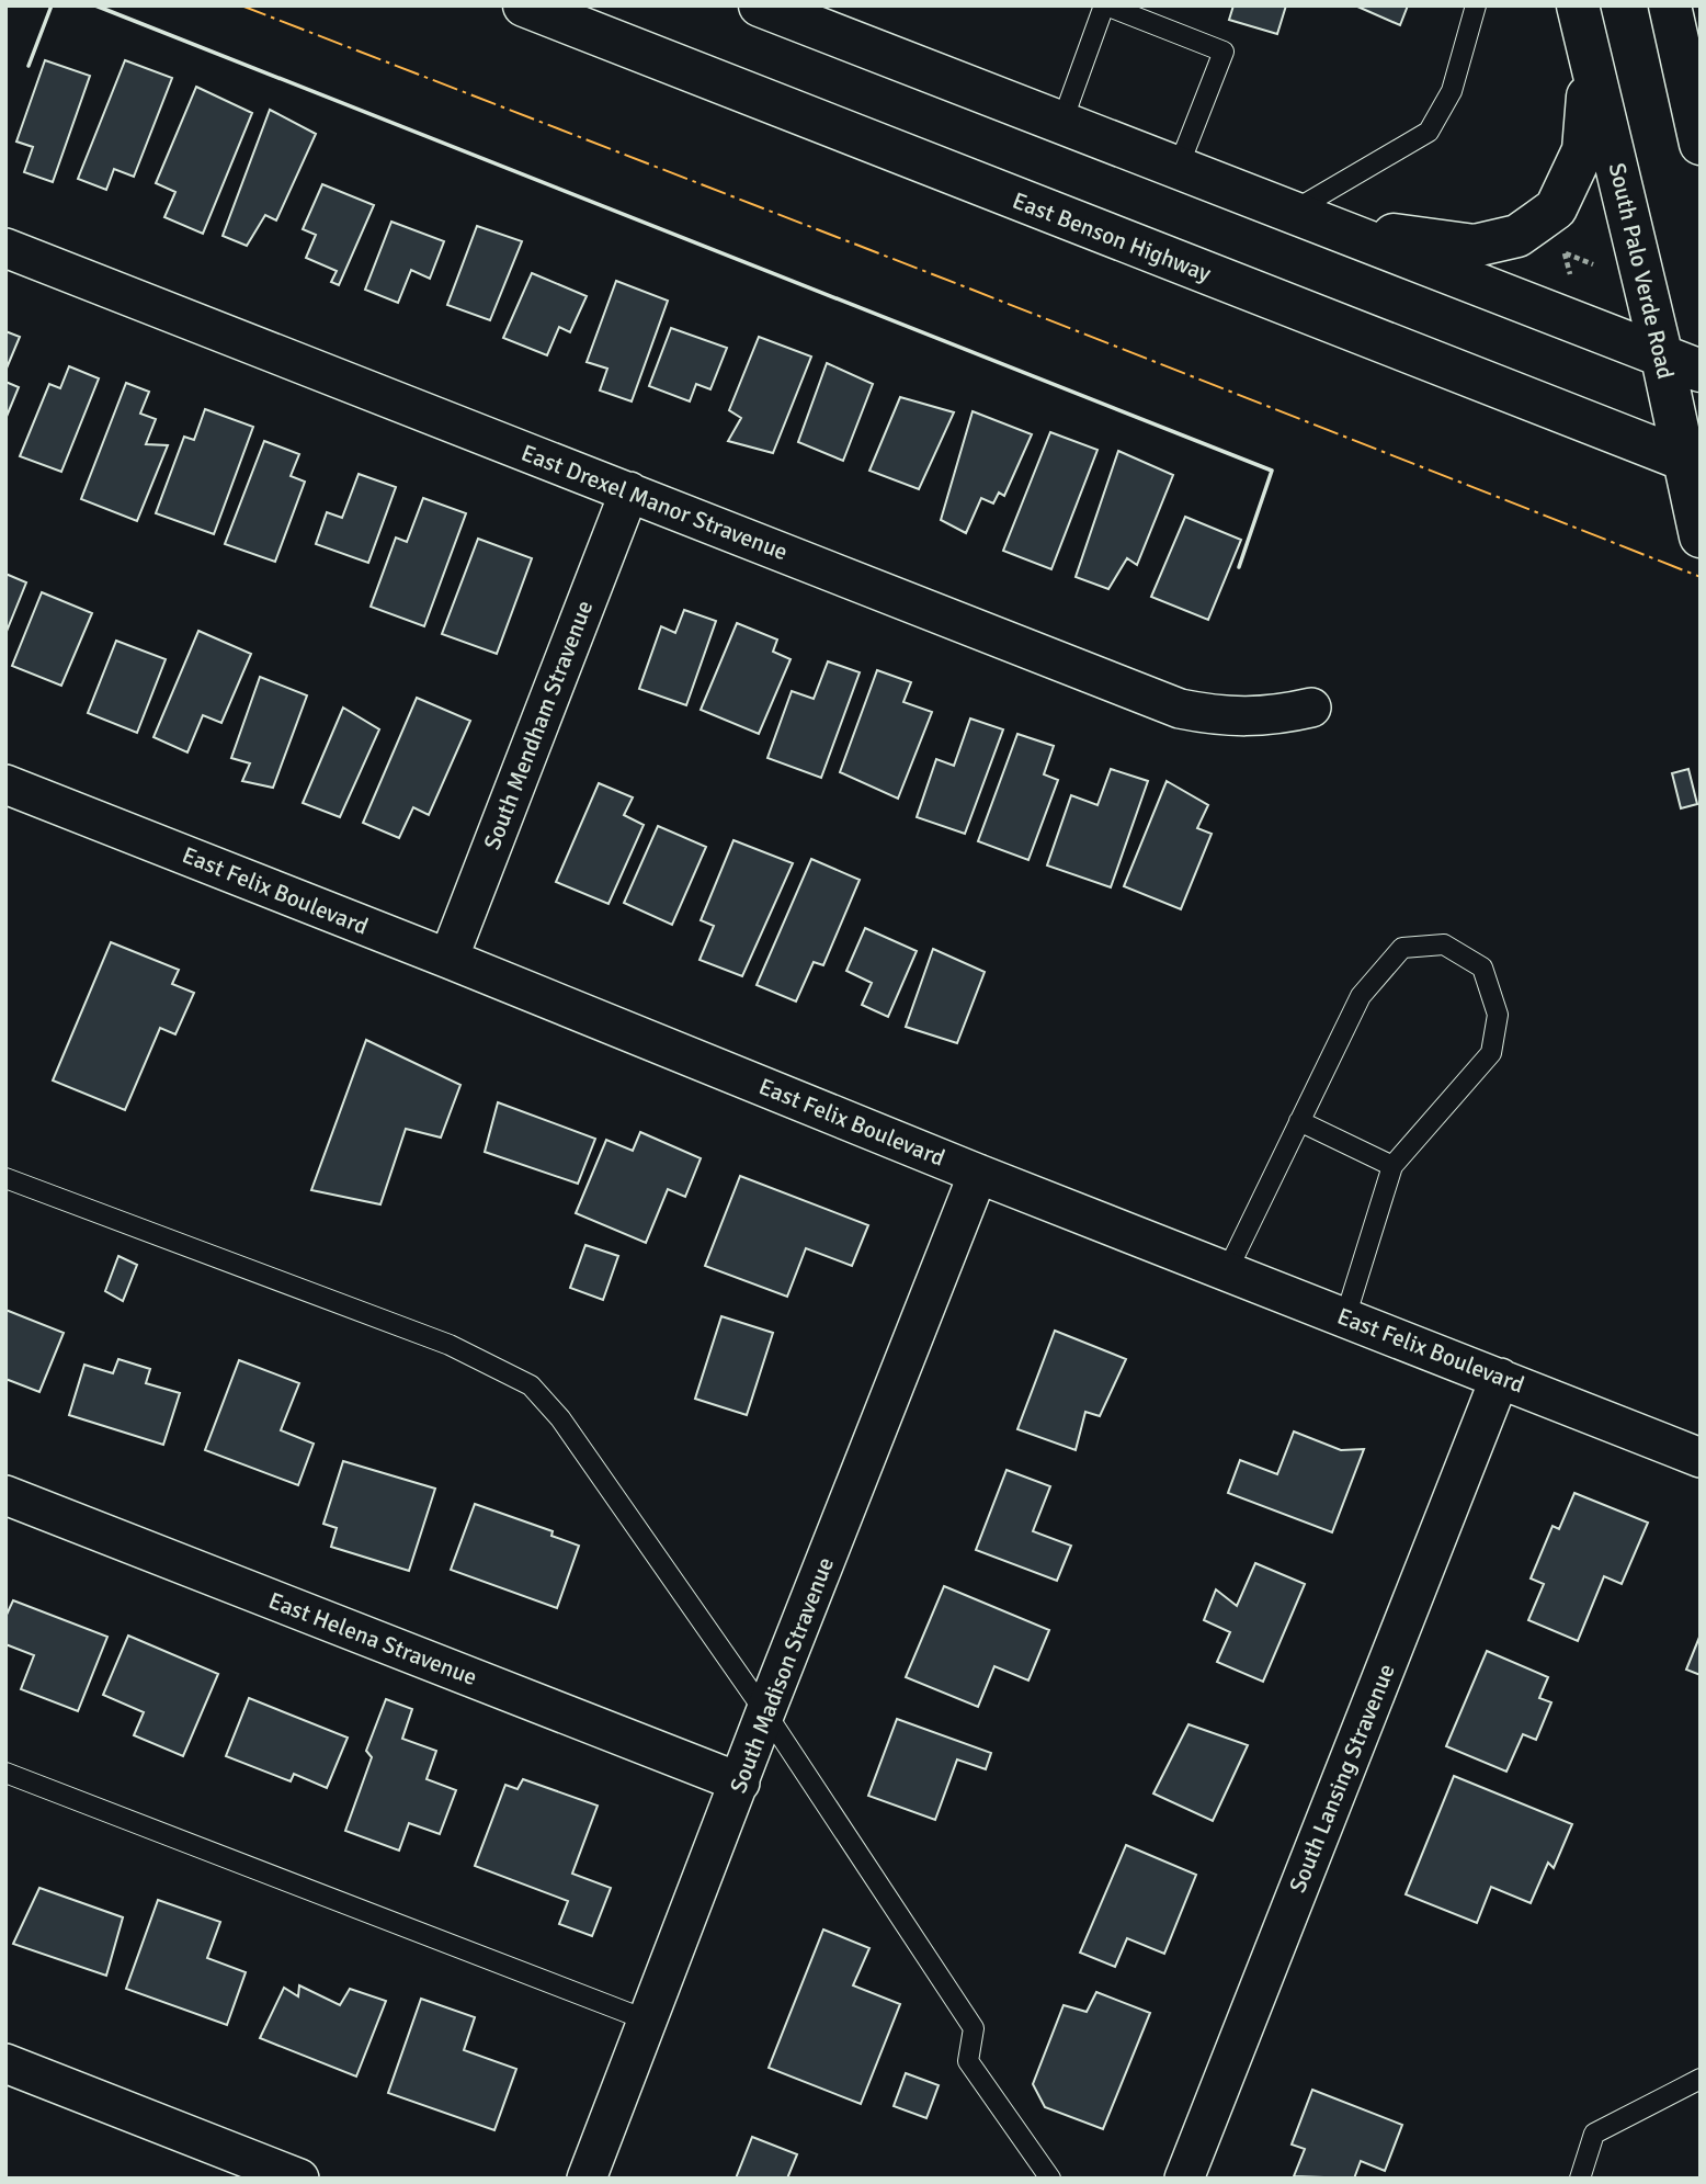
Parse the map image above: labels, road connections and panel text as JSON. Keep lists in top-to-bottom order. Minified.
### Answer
{"streets":{"main road":["East Benson Highway","South Palo Verde Road"],"street":["East Drexel Manor Stravenue","South Mendham Stravenue","East Felix Boulevard","East Helena Stravenue","South Madison Stravenue","South Lansing Stravenue"]},"crossings":[["East Benson Highway","South Palo Verde Road"],["East Drexel Manor Stravenue","South Mendham Stravenue"],["South Mendham Stravenue","East Felix Boulevard"],["East Felix Boulevard","South Madison Stravenue"],["East Felix Boulevard","South Lansing Stravenue"],["East Helena Stravenue","South Madison Stravenue"]]}
